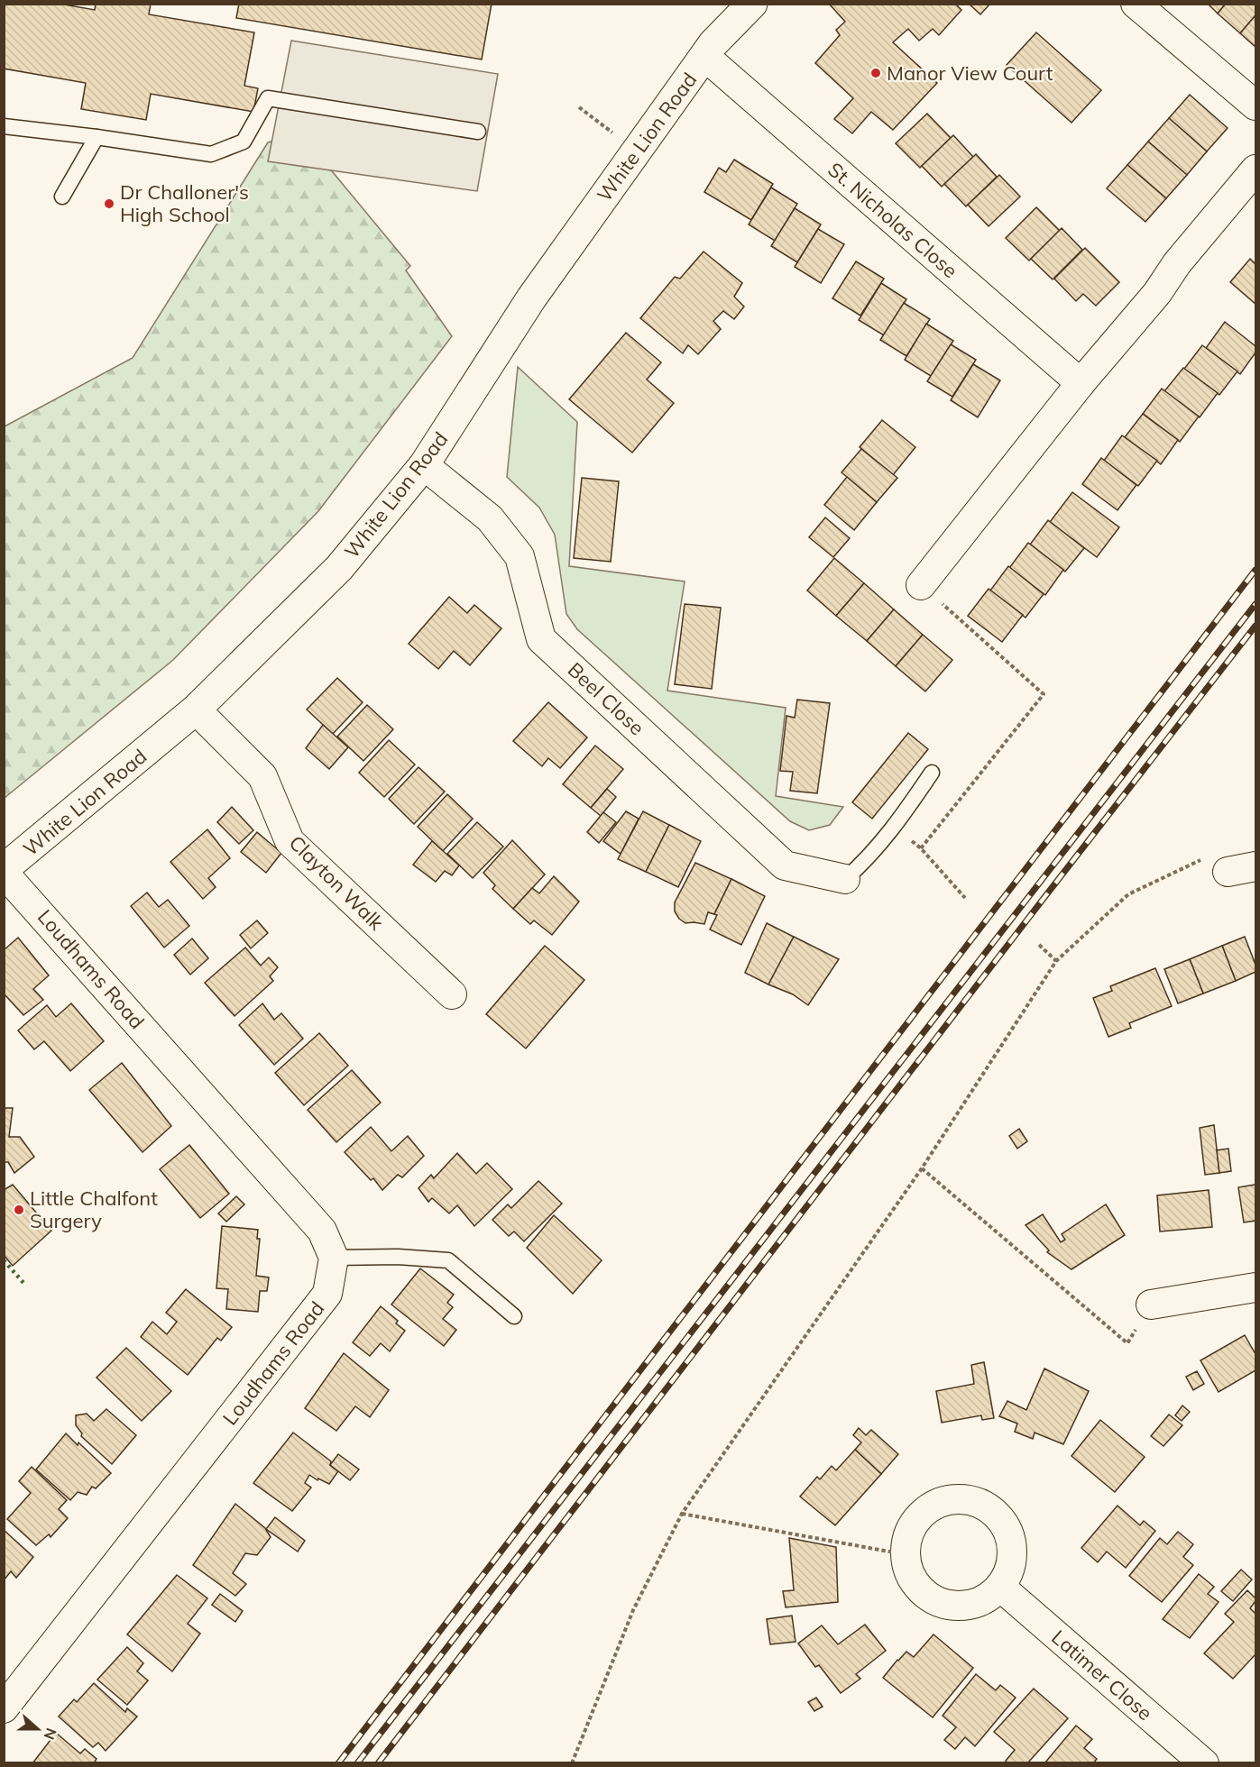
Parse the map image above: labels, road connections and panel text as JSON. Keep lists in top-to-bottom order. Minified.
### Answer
{"streets":{"main road":["White Lion Road"],"street":["St. Nicholas Close","Beel Close","Clayton Walk","Loudhams Road","Latimer Close"]},"crossings":[["White Lion Road","St. Nicholas Close"],["White Lion Road","Beel Close"],["White Lion Road","Clayton Walk"],["White Lion Road","Loudhams Road"]],"places":["Manor View Court","Dr Challoner's High School","Little Chalfont Surgery"],"north":"right"}
